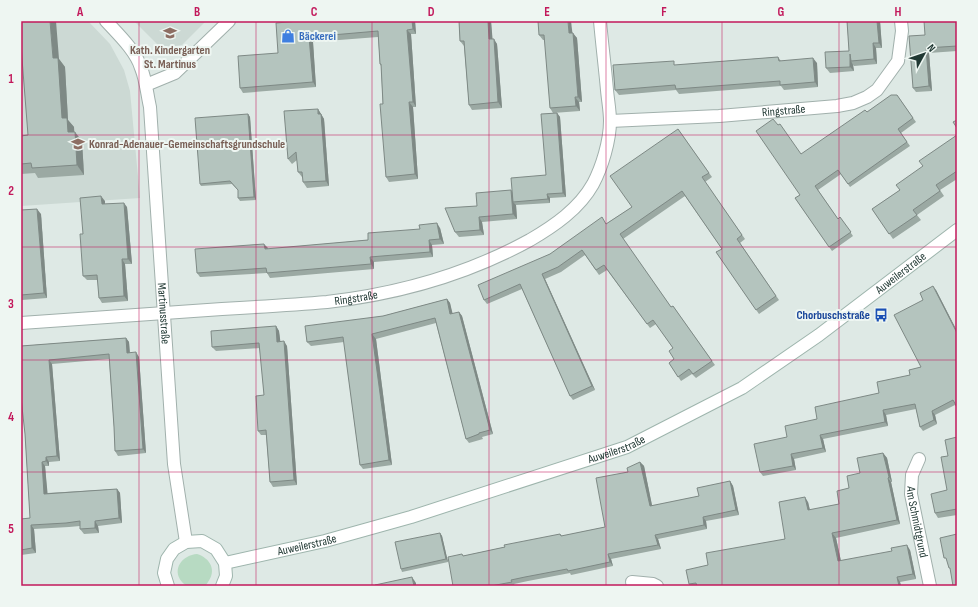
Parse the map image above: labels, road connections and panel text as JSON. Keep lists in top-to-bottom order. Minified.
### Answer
{"streets":{"street":["Ringstraße","Auweilerstraße","Martinusstraße","Am Schmidtgrund"]},"crossings":[["Ringstraße","Martinusstraße"]],"places":{"school or university":["Kath. Kindergarten St. Martinus","Konrad-Adenauer-Gemeinschaftsgrundschule"],"shop":["Bäckerei"],"bus stop":["Chorbuschstraße"]},"north":"top right","grid":{"columns":["A","B","C","D","E","F","G","H"],"rows":["1","2","3","4","5"]}}
